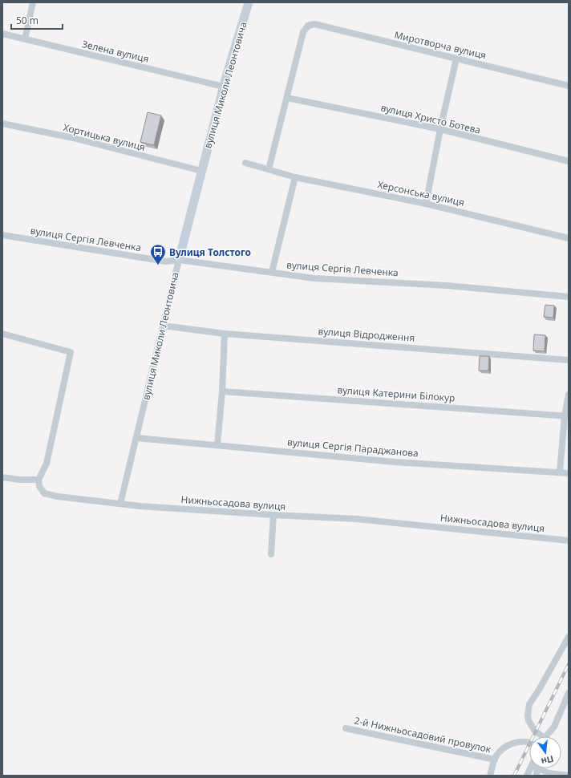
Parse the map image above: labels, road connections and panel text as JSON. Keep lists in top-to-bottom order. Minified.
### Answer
{"streets":{"street":["Миротворча вулиця","Зелена вулиця","вулиця Миколи Леонтовича","вулиця Христо Ботева","Хортицька вулиця","Херсонська вулиця","вулиця Сергія Левченка","вулиця Відродження","вулиця Катерини Білокур","вулиця Сергія Параджанова","Нижньосадова вулиця","2-й Нижньосадовий провулок"]},"crossings":[["Миротворча вулиця","вулиця Христо Ботева"],["Зелена вулиця","вулиця Миколи Леонтовича"],["вулиця Миколи Леонтовича","Хортицька вулиця"],["вулиця Миколи Леонтовича","вулиця Сергія Левченка"],["вулиця Миколи Леонтовича","вулиця Відродження"],["вулиця Миколи Леонтовича","вулиця Сергія Параджанова"],["вулиця Миколи Леонтовича","Нижньосадова вулиця"]],"places":{"bus stop":["Вулиця Толстого"]},"scale_bar":"50 m","north":"bottom"}
